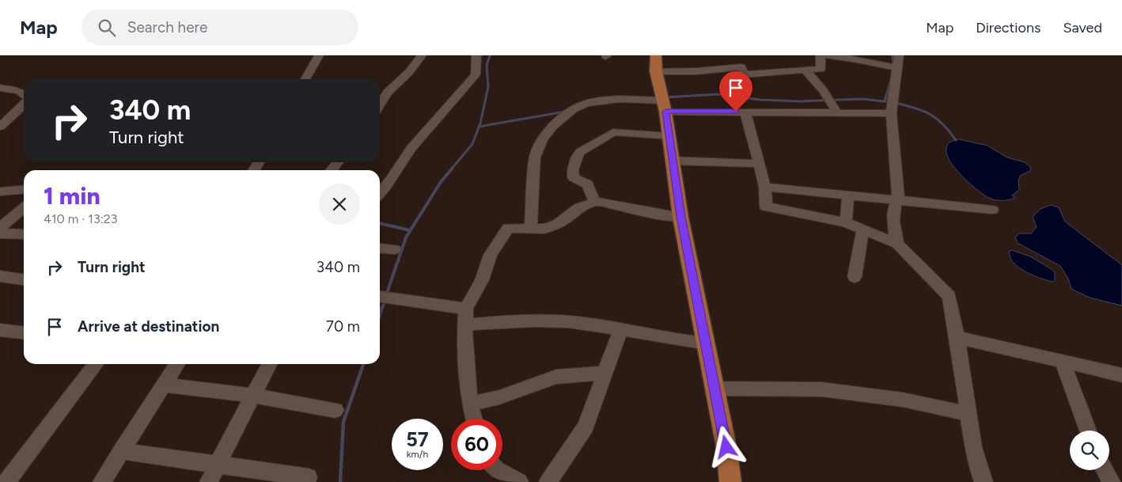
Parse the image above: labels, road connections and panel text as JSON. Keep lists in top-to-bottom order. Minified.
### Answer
{"page":{"header":"Map","search":"Search here","nav":["Map","Directions","Saved"],"turn":["340 m","Turn right"],"heading":["1 min","410 m · 13:23"],"list":[{"name":"Turn right","value":"340 m"},{"name":"Arrive at destination","value":"70 m"}],"speed":"57 km/h","limit":"60"}}
